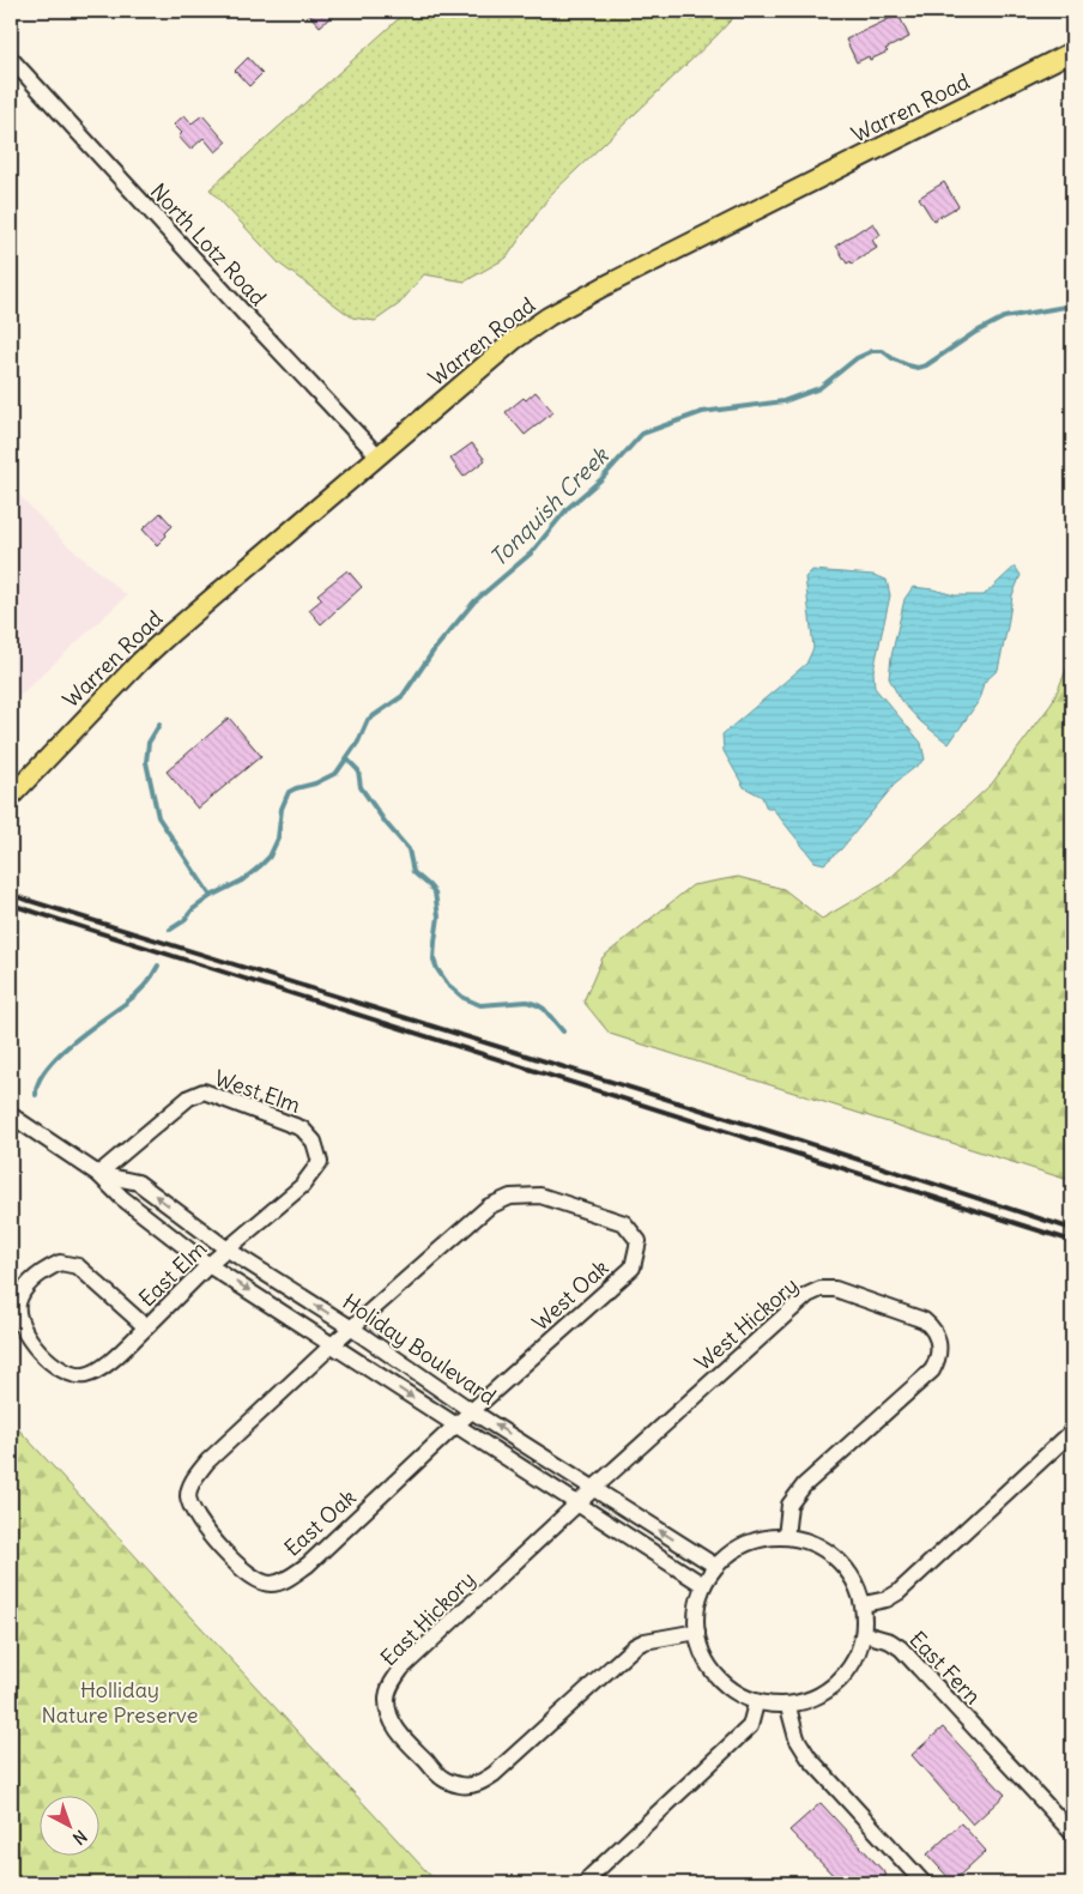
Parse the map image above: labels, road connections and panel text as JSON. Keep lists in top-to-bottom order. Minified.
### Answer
{"streets":{"main road":["Warren Road"],"street":["North Lotz Road","West Elm","East Elm","West Oak","West Hickory","Holiday Boulevard","East Oak","East Hickory","East Fern"]},"crossings":[["Warren Road","North Lotz Road"],["West Elm","East Elm"],["West Elm","Holiday Boulevard"],["East Elm","Holiday Boulevard"],["West Oak","Holiday Boulevard"],["West Oak","East Oak"],["West Hickory","Holiday Boulevard"],["West Hickory","East Hickory"],["West Hickory","East Fern"],["Holiday Boulevard","East Oak"],["Holiday Boulevard","East Hickory"],["Holiday Boulevard","East Fern"],["East Hickory","East Fern"]],"water":["Tonquish Creek"],"parks":["Holliday Nature Preserve"],"north":"bottom right"}
